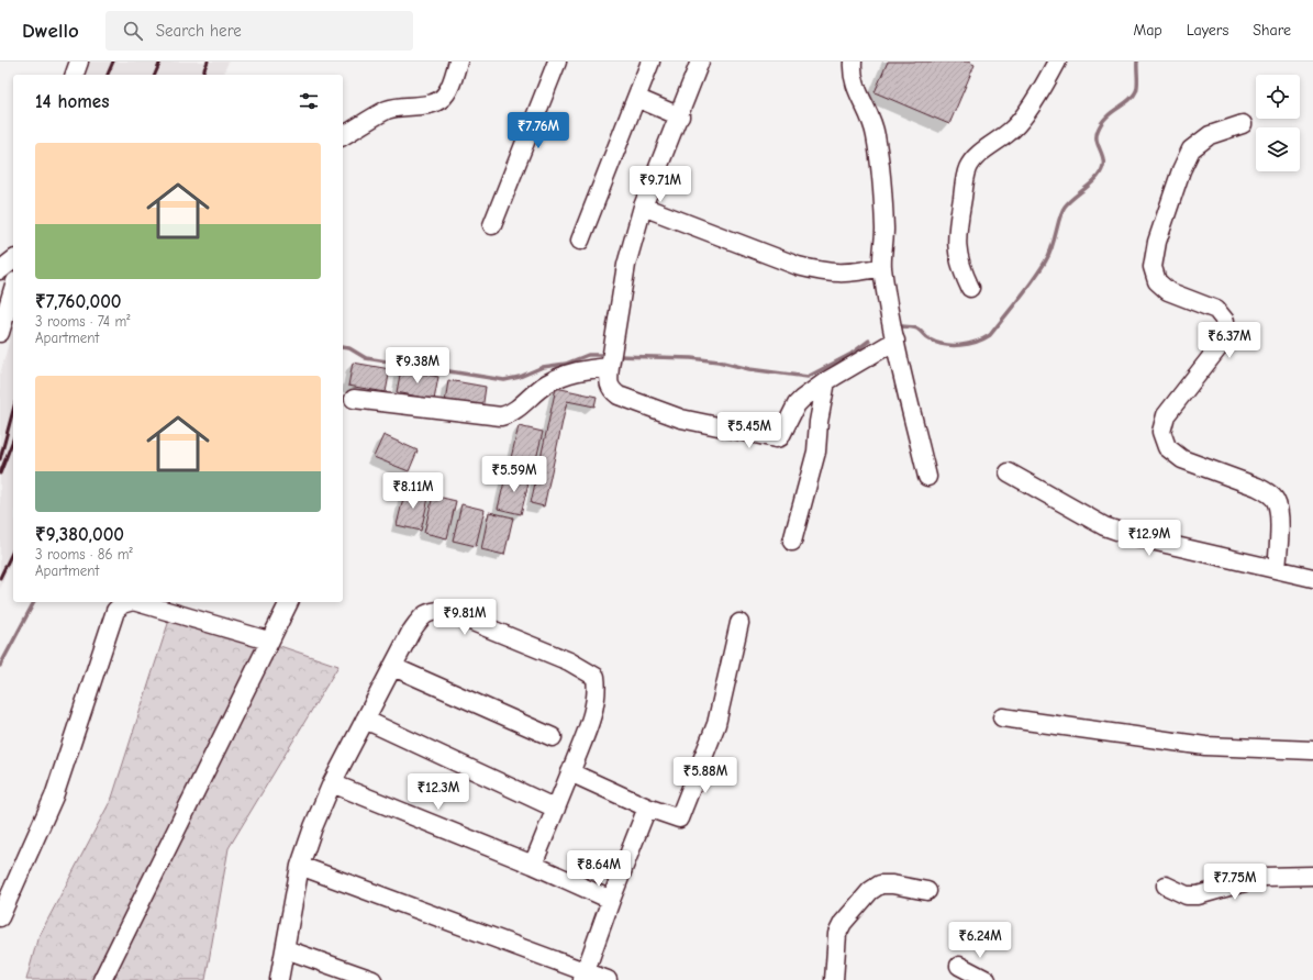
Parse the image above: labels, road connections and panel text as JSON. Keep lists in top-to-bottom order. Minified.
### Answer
{"page":{"header":"Dwello","search":"Search here","nav":["Map","Layers","Share"],"heading":"14 homes","price":["₹7.76M","₹9.71M","₹6.37M","₹9.38M","₹5.45M","₹5.59M","₹8.11M","₹12.9M","₹9.81M","₹5.88M","₹12.3M","₹8.64M","₹7.75M","₹6.24M"],"list":[{"name":"₹7,760,000","note":"3 rooms · 74 m² · Apartment"},{"name":"₹9,380,000","note":"3 rooms · 86 m² · Apartment"}]}}
